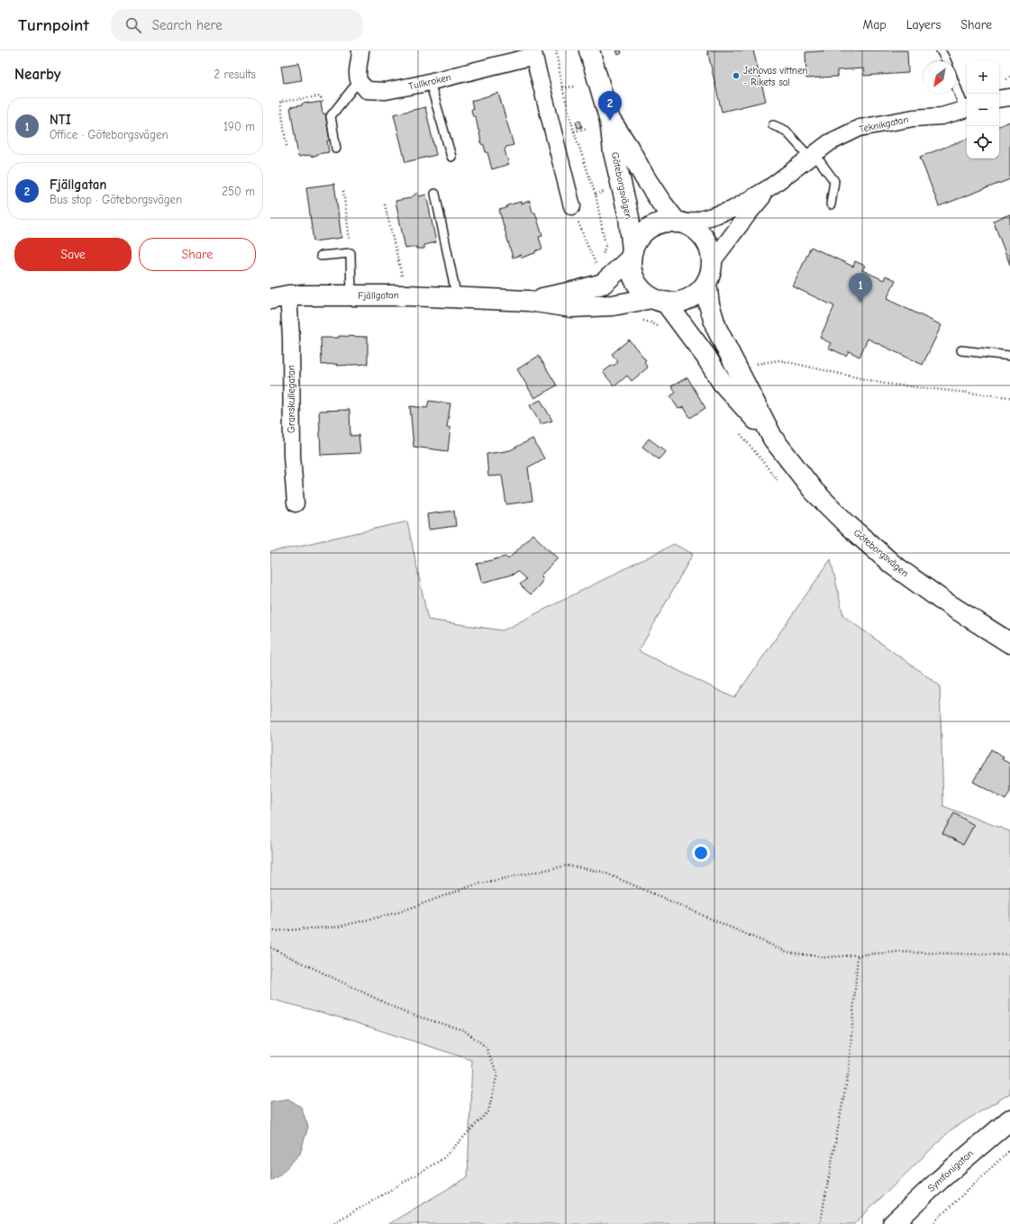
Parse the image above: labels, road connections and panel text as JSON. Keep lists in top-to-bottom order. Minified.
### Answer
{"streets":{"street":["Tullkroken","Teknikgatan","Göteborgsvägen","Fjällgatan","Granskullegatan","Symfonigatan"]},"crossings":[["Teknikgatan","Göteborgsvägen"],["Teknikgatan","Fjällgatan"],["Göteborgsvägen","Fjällgatan"],["Fjällgatan","Granskullegatan"]],"places":["Jehovas vittnen - Rikets sal"],"north":"bottom left","page":{"header":"Turnpoint","search":"Search here","nav":["Map","Layers","Share"],"heading":["Nearby","2 results"],"map_buttons":["+","−"],"pins":["2","1"],"list":[{"mark":"1","name":"NTI","note":"Office · Göteborgsvägen","value":"190 m"},{"mark":"2","name":"Fjällgatan","note":"Bus stop · Göteborgsvägen","value":"250 m"}],"buttons":["Save","Share"]}}
